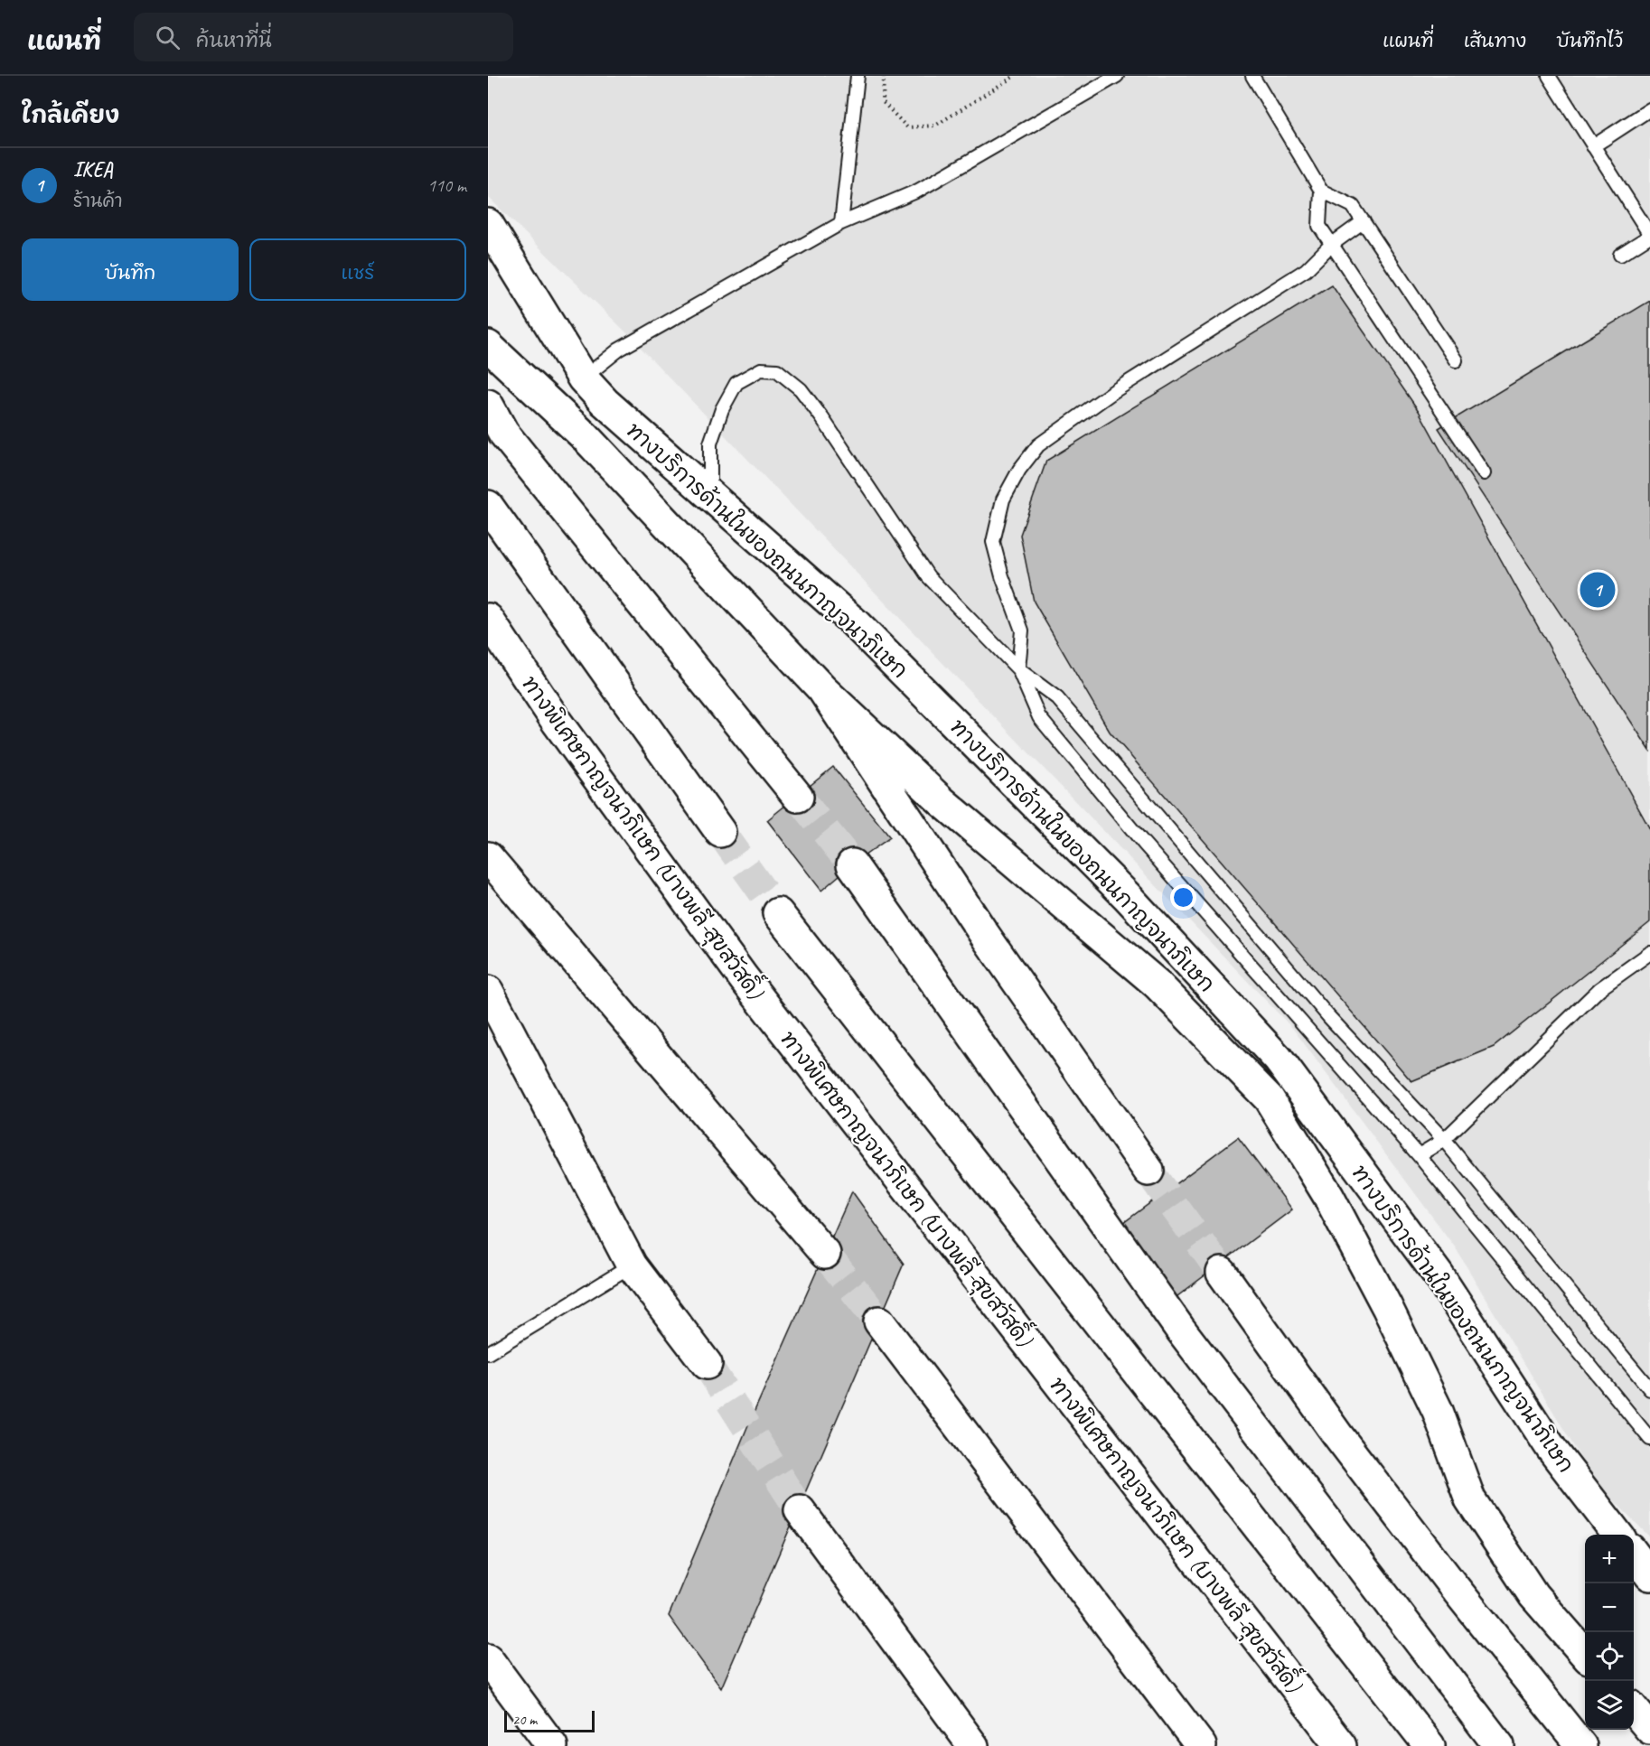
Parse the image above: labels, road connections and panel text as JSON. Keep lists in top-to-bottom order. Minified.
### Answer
{"streets":{"main road":["ทางบริการด้านในของถนนกาญจนาภิเษก","ทางพิเศษกาญจนาภิเษก (บางพลี-สุขสวัสดิ์)"]},"scale_bar":"20 m","page":{"header":"แผนที่","search":"ค้นหาที่นี่","nav":["แผนที่","เส้นทาง","บันทึกไว้"],"heading":"ใกล้เคียง","list":[{"mark":"1","name":"IKEA","note":"ร้านค้า","value":"110 m"}],"buttons":["บันทึก","แชร์"],"pins":"1","map_buttons":["+","−"],"scale":"20 m"}}
